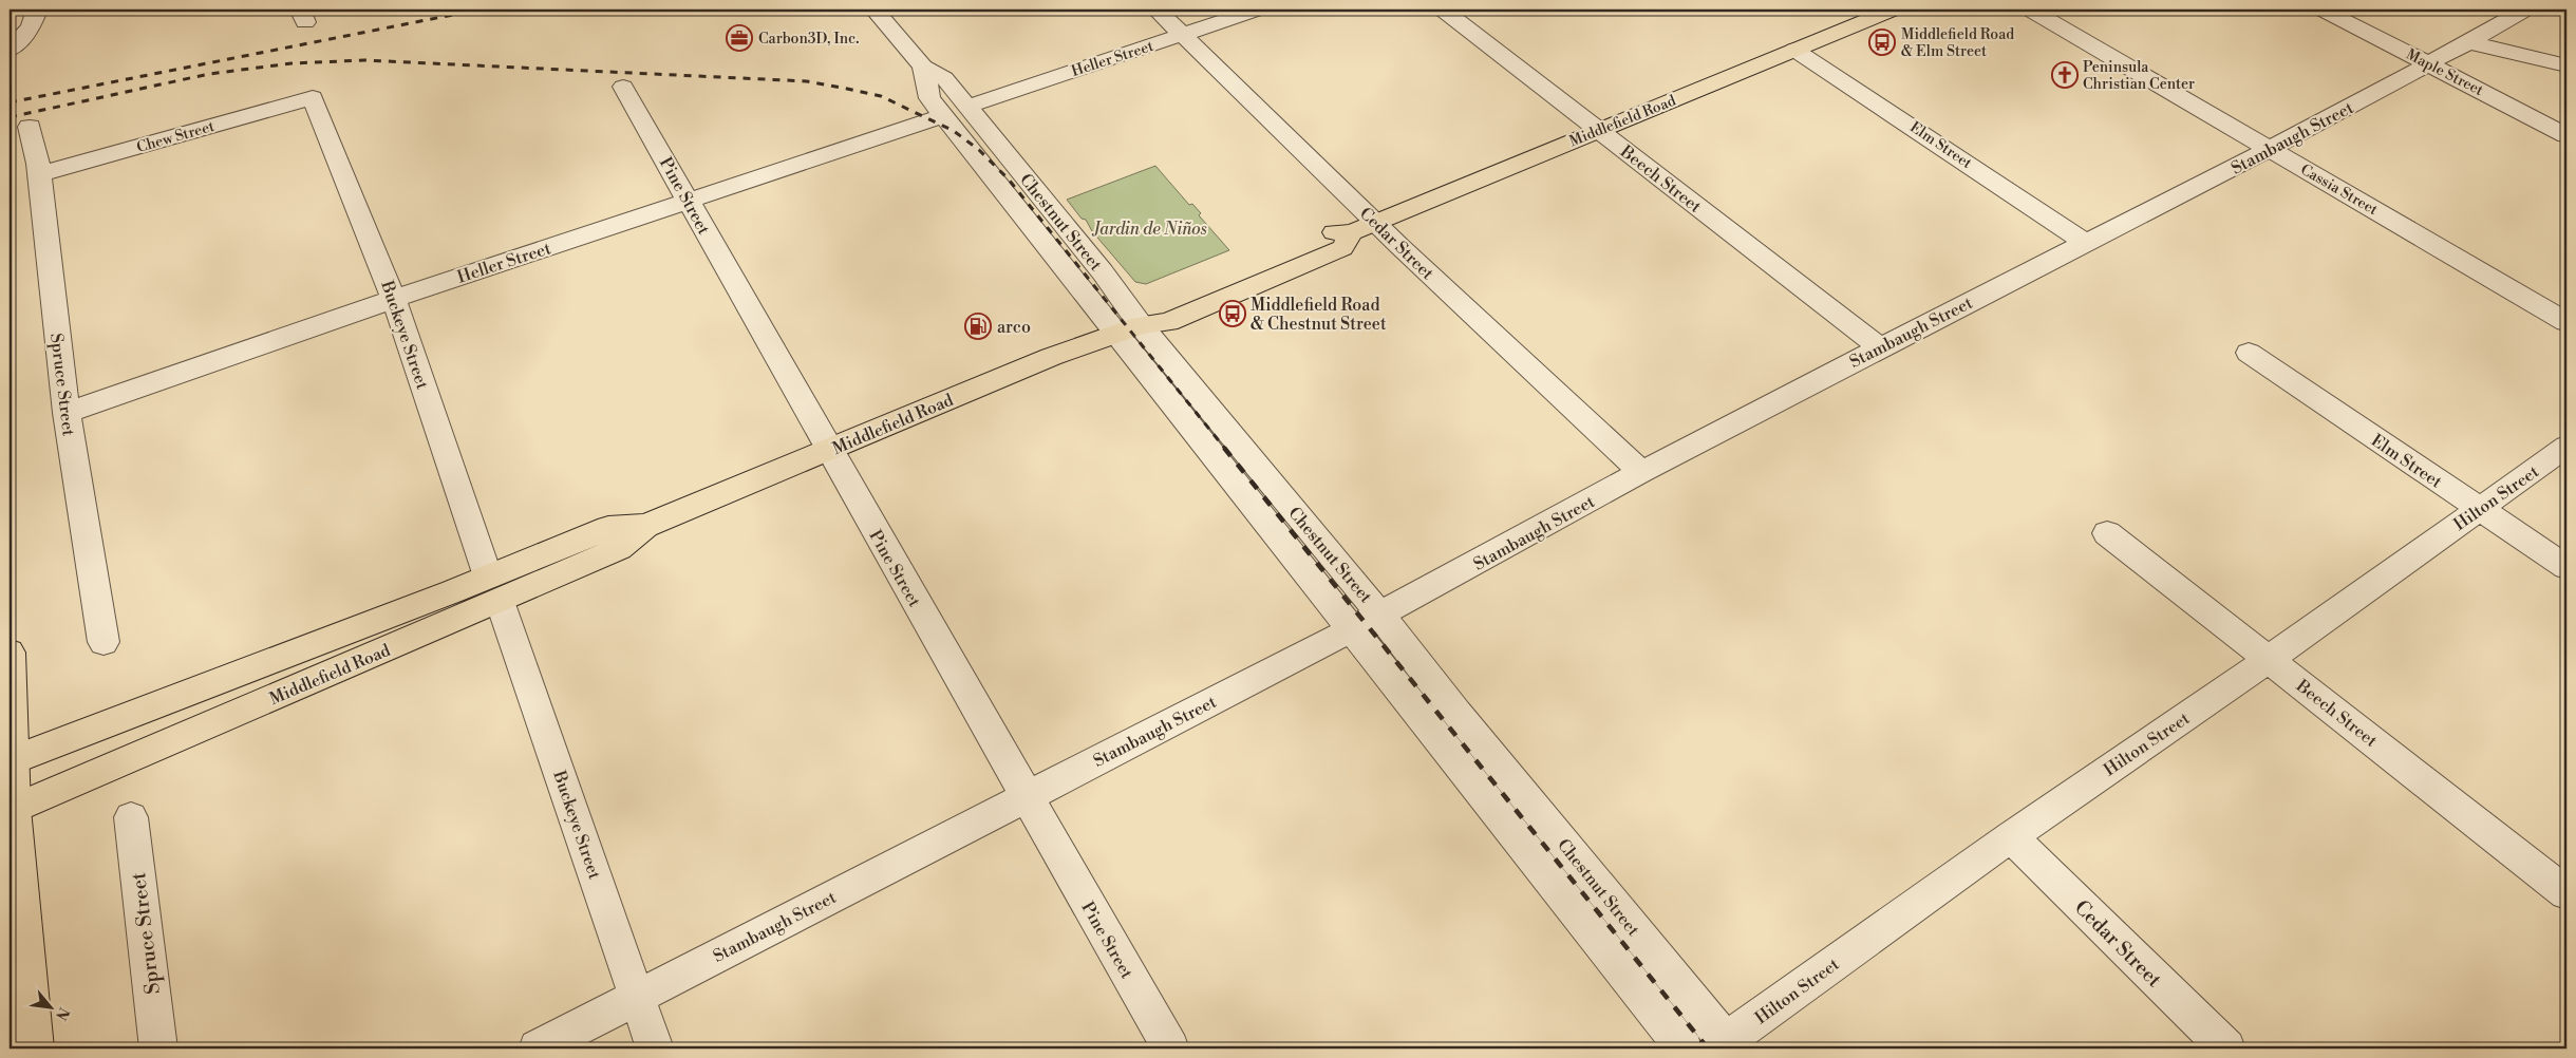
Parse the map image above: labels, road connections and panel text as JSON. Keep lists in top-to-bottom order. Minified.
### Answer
{"streets":{"main road":["Middlefield Road"],"street":["Heller Street","Maple Street","Chew Street","Stambaugh Street","Elm Street","Beech Street","Cassia Street","Pine Street","Chestnut Street","Cedar Street","Buckeye Street","Spruce Street","Hilton Street"]},"crossings":[["Heller Street","Pine Street"],["Heller Street","Chestnut Street"],["Heller Street","Cedar Street"],["Heller Street","Buckeye Street"],["Heller Street","Spruce Street"],["Maple Street","Stambaugh Street"],["Middlefield Road","Elm Street"],["Middlefield Road","Beech Street"],["Middlefield Road","Pine Street"],["Middlefield Road","Chestnut Street"],["Middlefield Road","Cedar Street"],["Middlefield Road","Buckeye Street"],["Chew Street","Buckeye Street"],["Chew Street","Spruce Street"],["Stambaugh Street","Elm Street"],["Stambaugh Street","Beech Street"],["Stambaugh Street","Cassia Street"],["Stambaugh Street","Pine Street"],["Stambaugh Street","Chestnut Street"],["Stambaugh Street","Cedar Street"],["Stambaugh Street","Buckeye Street"],["Elm Street","Hilton Street"],["Beech Street","Hilton Street"],["Chestnut Street","Hilton Street"],["Cedar Street","Hilton Street"]],"parks":["Jardin de Niños"],"places":{"office":["Carbon3D, Inc."],"bus stop":["Middlefield Road & Elm Street","Middlefield Road & Chestnut Street"],"church":["Peninsula Christian Center"],"fuel station":["arco"]},"north":"bottom right"}
